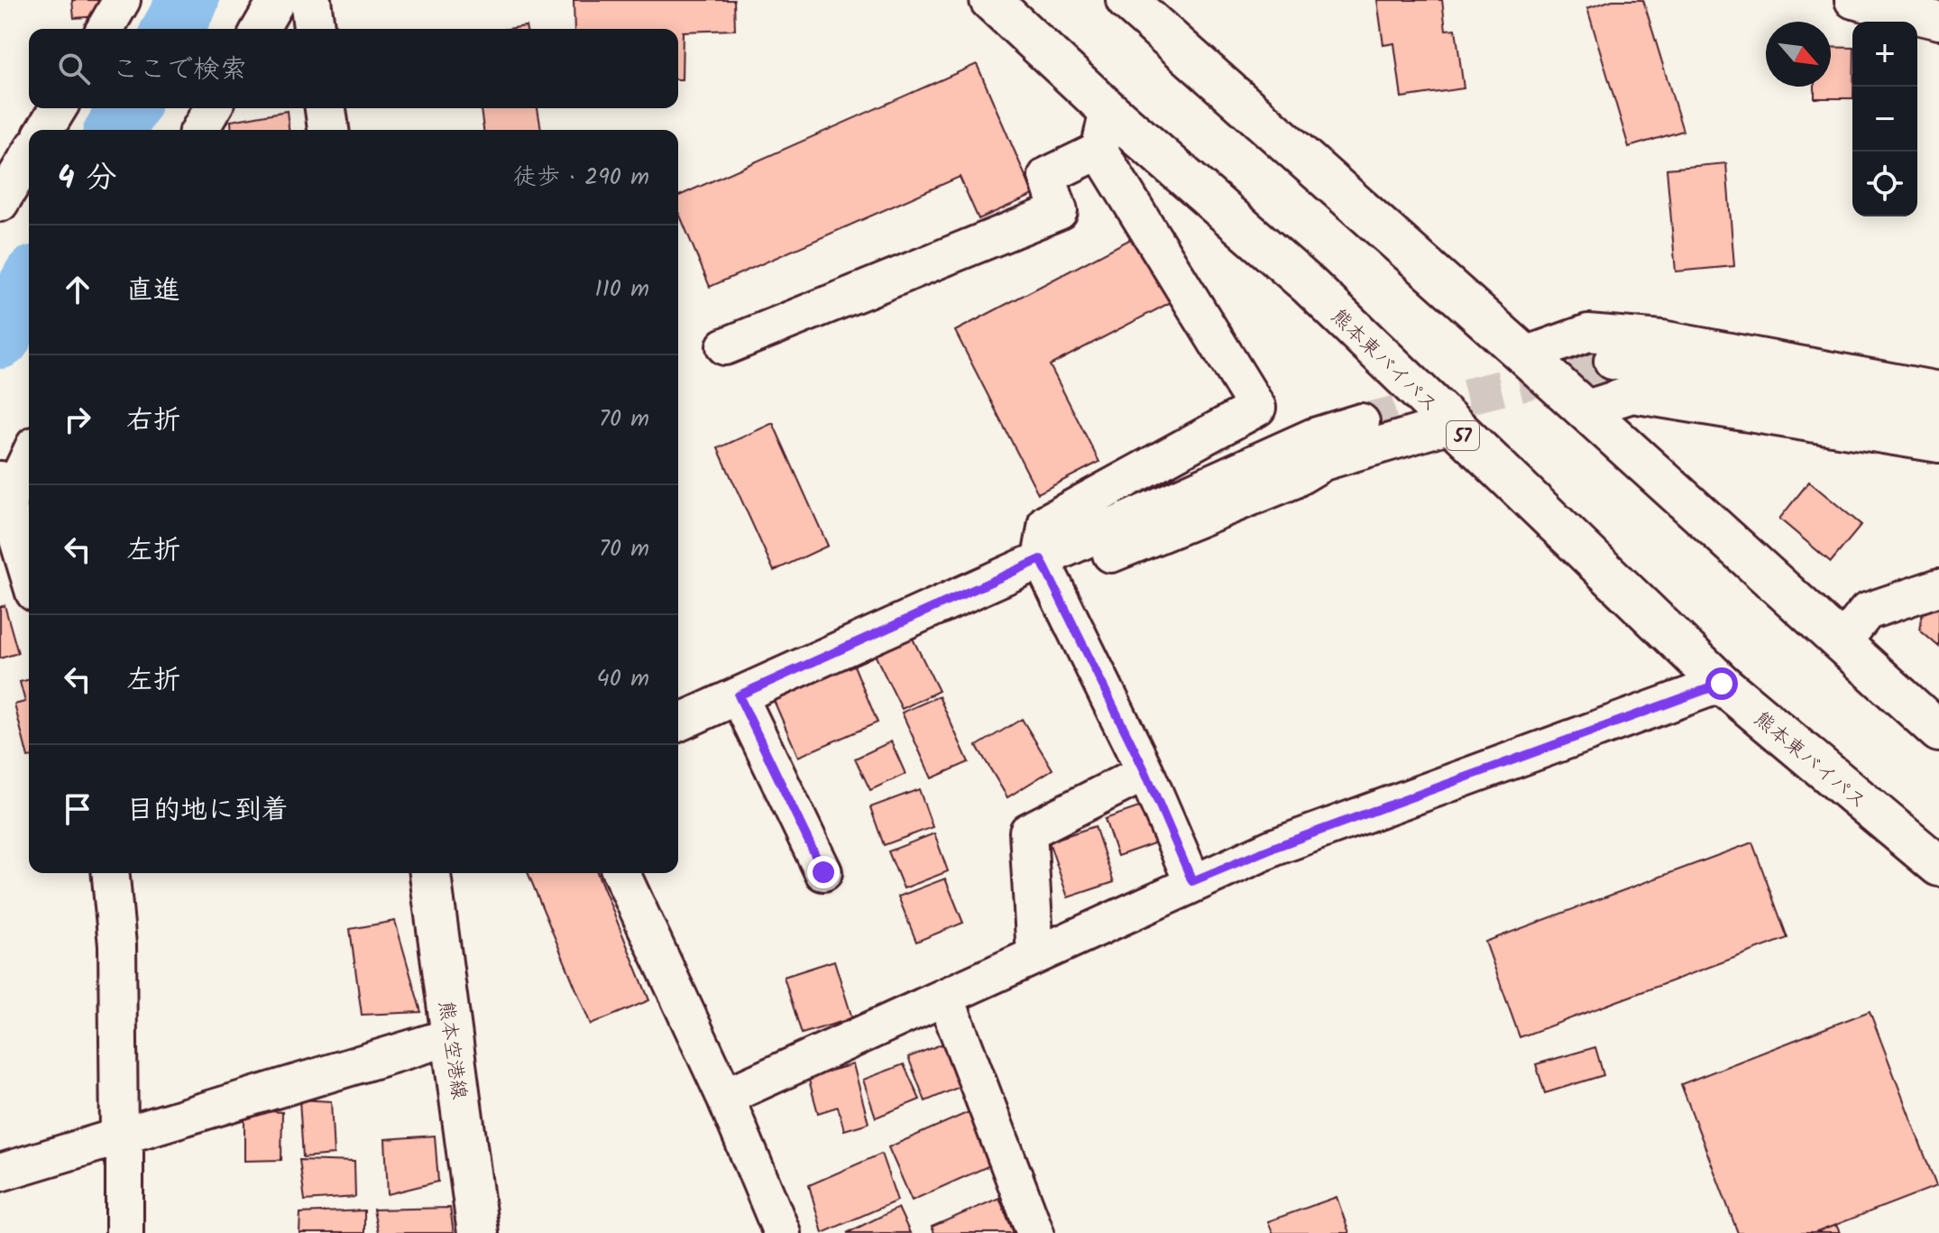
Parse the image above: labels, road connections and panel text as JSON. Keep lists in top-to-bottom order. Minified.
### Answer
{"streets":{"main road":["熊本東バイパス","57","熊本空港線"]},"north":"bottom right","page":{"map_buttons":["+","−"],"search":"ここで検索","heading":["4 分","徒歩 · 290 m"],"list":[["直進","110 m"],["右折","70 m"],["左折","70 m"],["左折","40 m"],"目的地に到着"]}}
